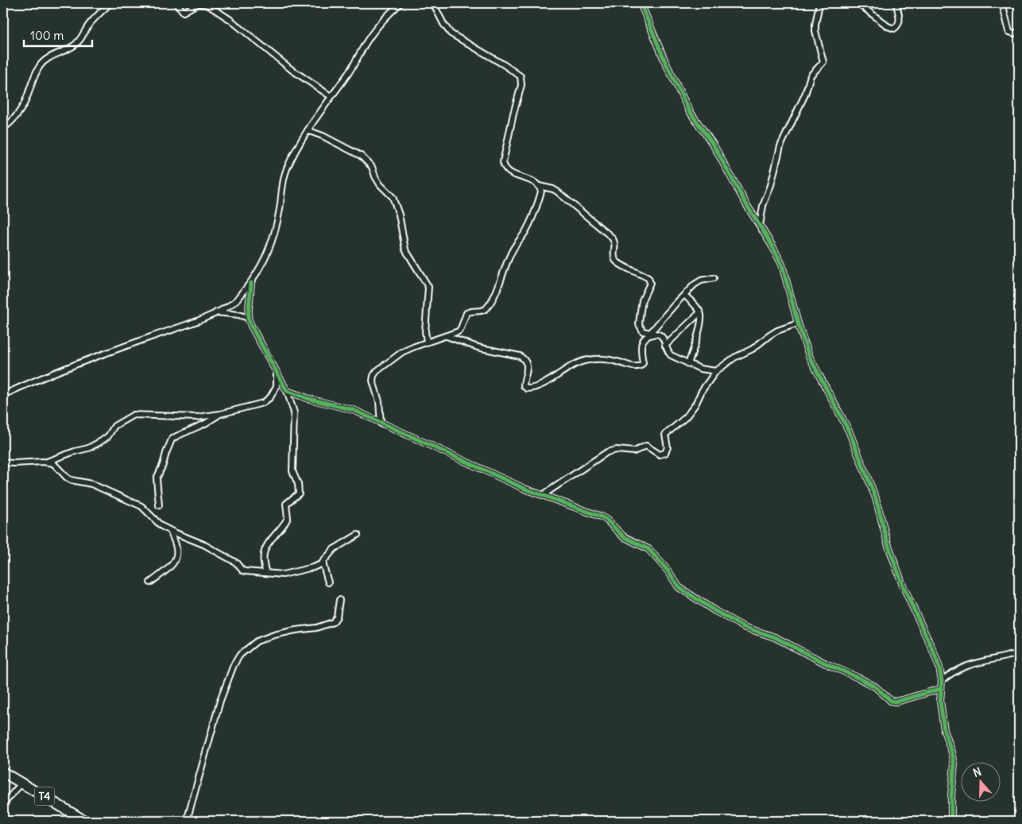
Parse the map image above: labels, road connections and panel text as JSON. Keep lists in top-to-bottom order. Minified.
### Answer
{"streets":{"highway":["T4"]},"scale_bar":"100 m","north":"top"}
